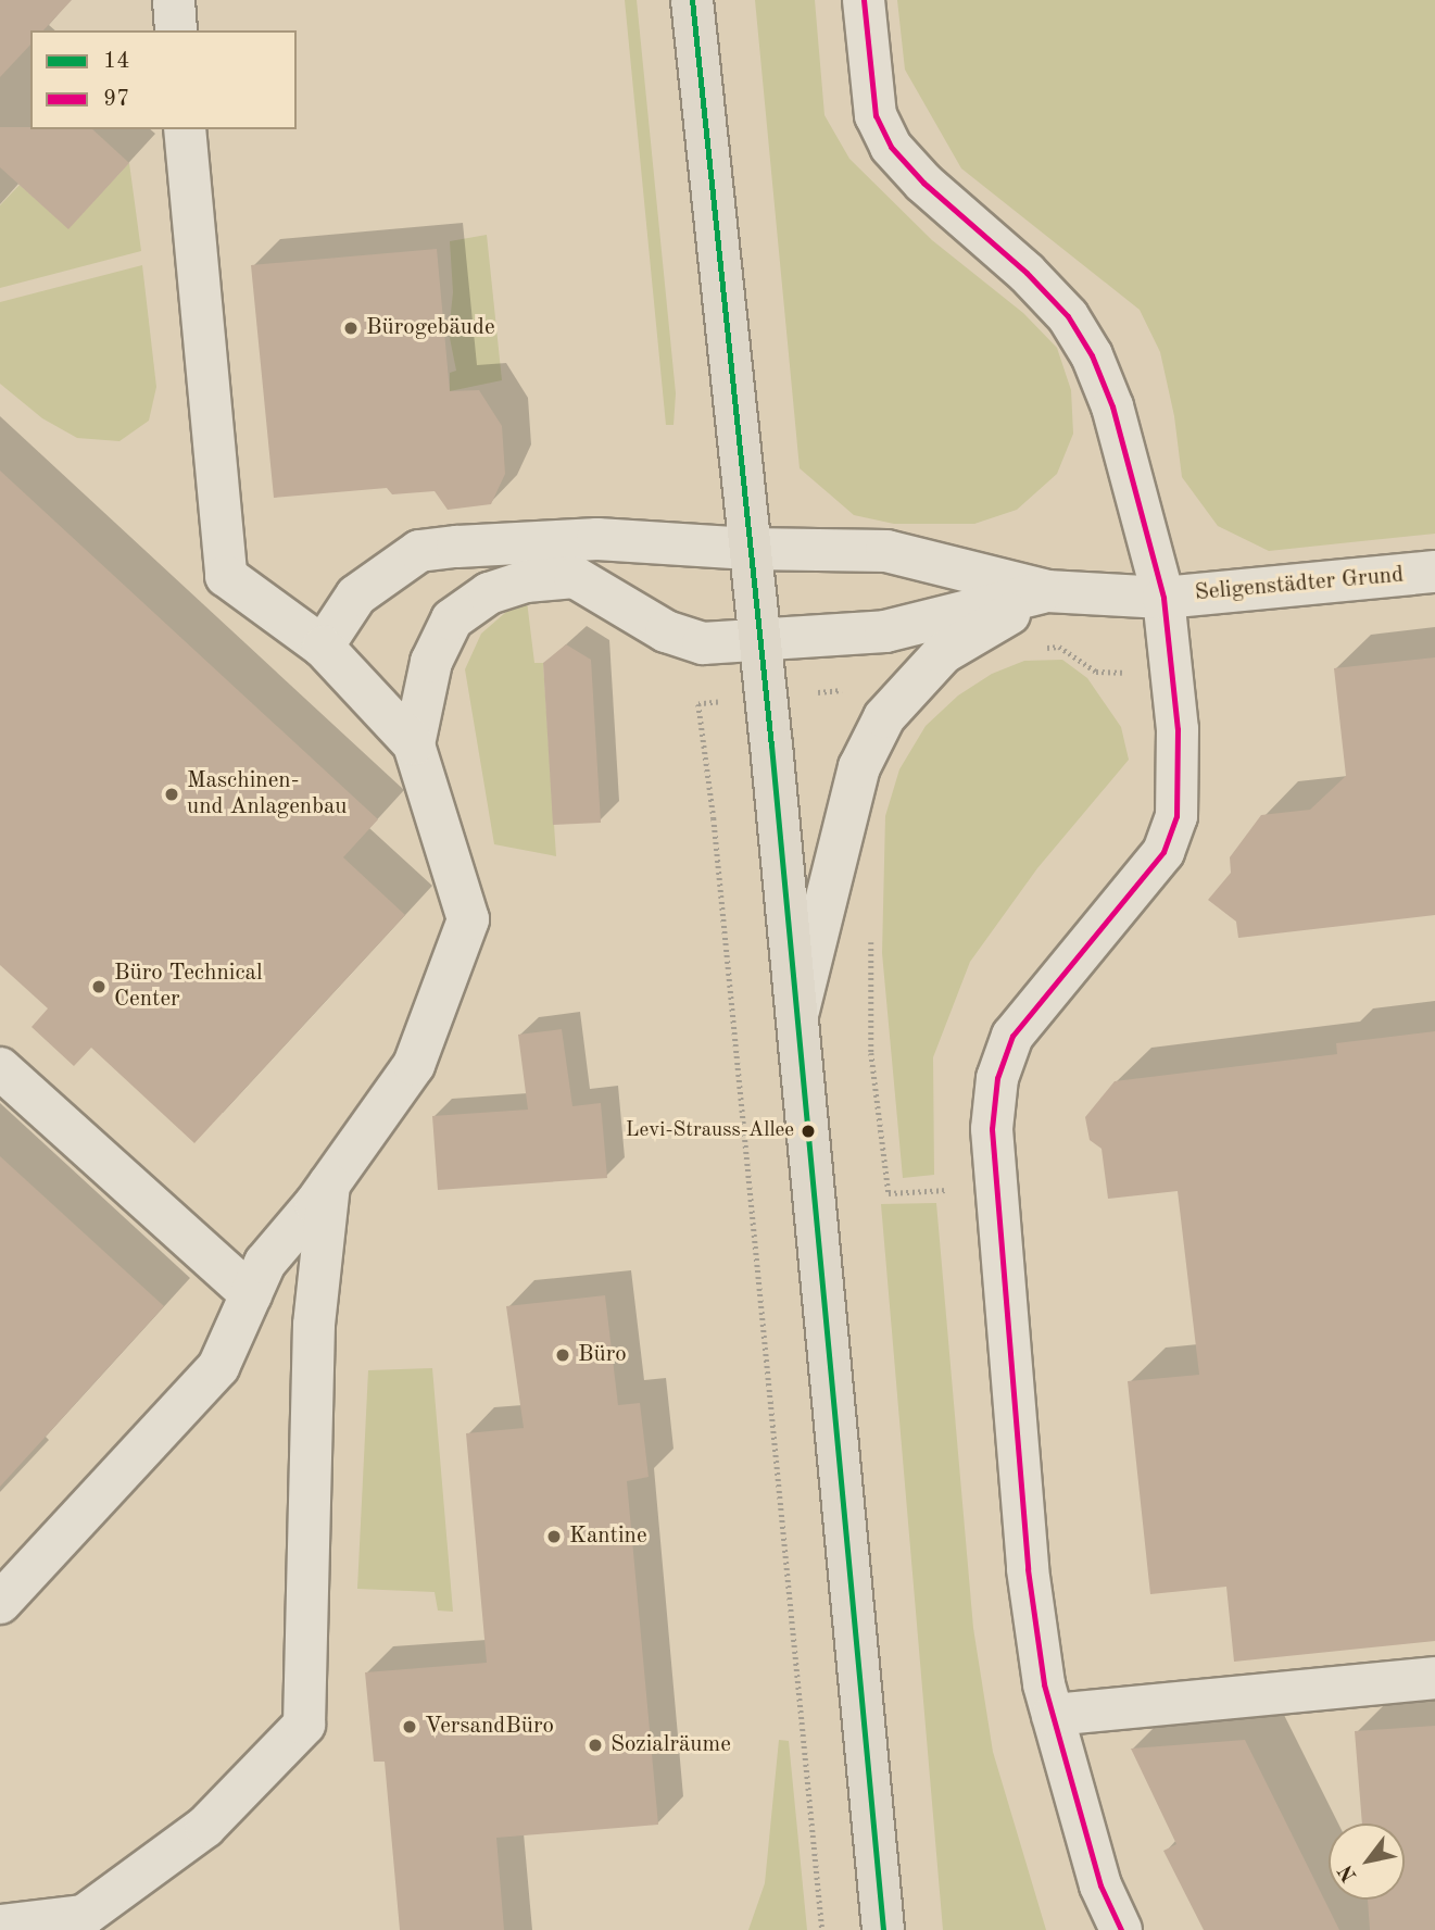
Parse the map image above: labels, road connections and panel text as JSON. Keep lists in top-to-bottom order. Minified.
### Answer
{"streets":{"street":["Seligenstädter Grund"]},"places":["Bürogebäude","Maschinen- und Anlagenbau","Büro Technical Center","Levi-Strauss-Allee","Büro","Kantine","VersandBüro","Sozialräume"],"lines":["transit line 14","transit line 97"],"legend":["14","97"],"north":"bottom left"}
